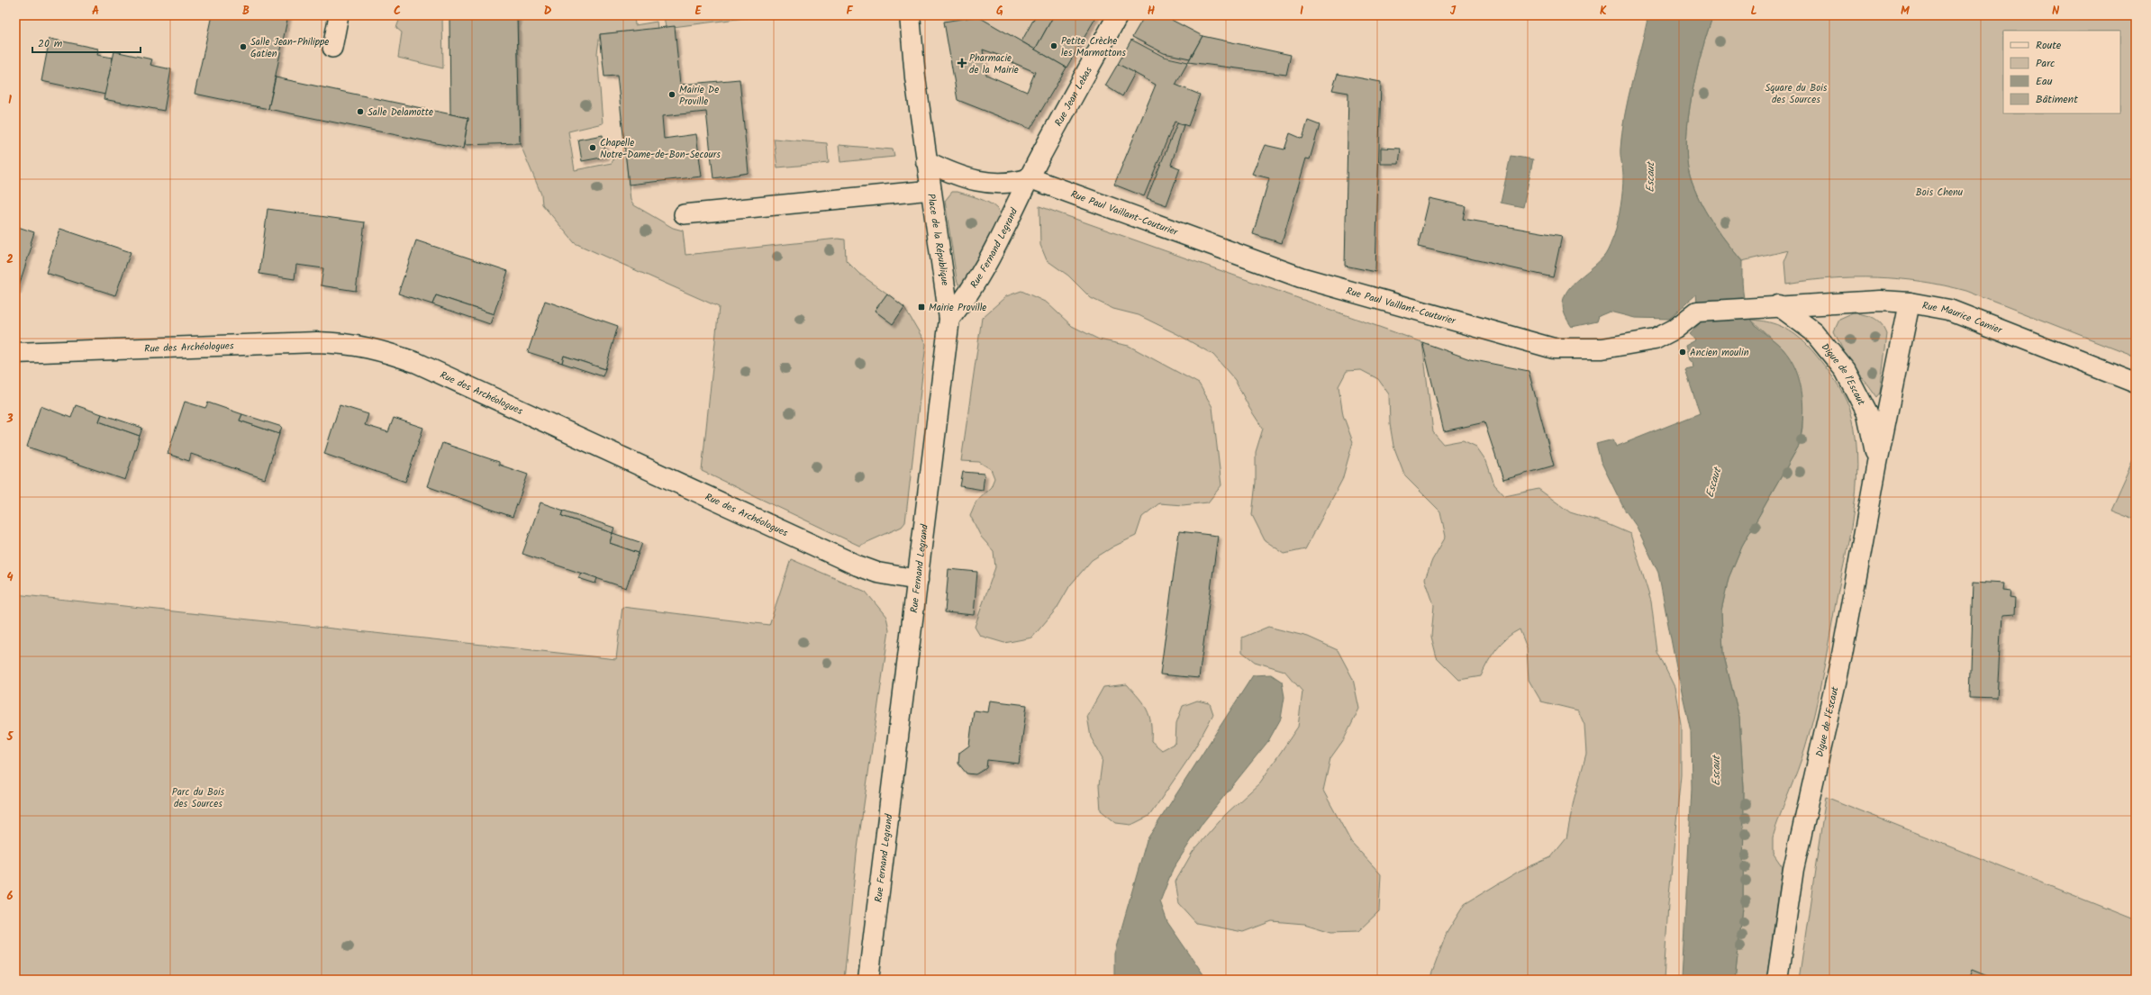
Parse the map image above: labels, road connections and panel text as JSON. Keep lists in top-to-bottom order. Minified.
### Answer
{"streets":{"street":["Rue Jean Lebas","Rue Paul Vaillant-Couturier","Place de la République","Rue Fernand Legrand","Rue Maurice Camier","Rue des Archéologues","Digue de l'Escaut"]},"crossings":[["Rue Jean Lebas","Rue Paul Vaillant-Couturier"],["Rue Jean Lebas","Rue Fernand Legrand"],["Rue Paul Vaillant-Couturier","Rue Fernand Legrand"],["Rue Paul Vaillant-Couturier","Rue Maurice Camier"],["Rue Paul Vaillant-Couturier","Digue de l'Escaut"],["Place de la République","Rue Fernand Legrand"],["Rue Fernand Legrand","Rue des Archéologues"],["Rue Maurice Camier","Digue de l'Escaut"]],"water":["Escaut"],"parks":["Square du Bois des Sources","Bois Chenu","Parc du Bois des Sources"],"places":{"other":["Petite Crèche les Marmottons","Salle Jean-Philippe Gatien","Mairie De Proville","Salle Delamotte","Chapelle Notre-Dame-de-Bon-Secours","Ancien moulin"],"health":["Pharmacie de la Mairie"],"transit":["Mairie Proville"]},"legend":["Route","Parc","Eau","Bâtiment"],"scale_bar":"20 m","grid":{"columns":["A","B","C","D","E","F","G","H","I","J","K","L","M","N"],"rows":["1","2","3","4","5","6"]}}
